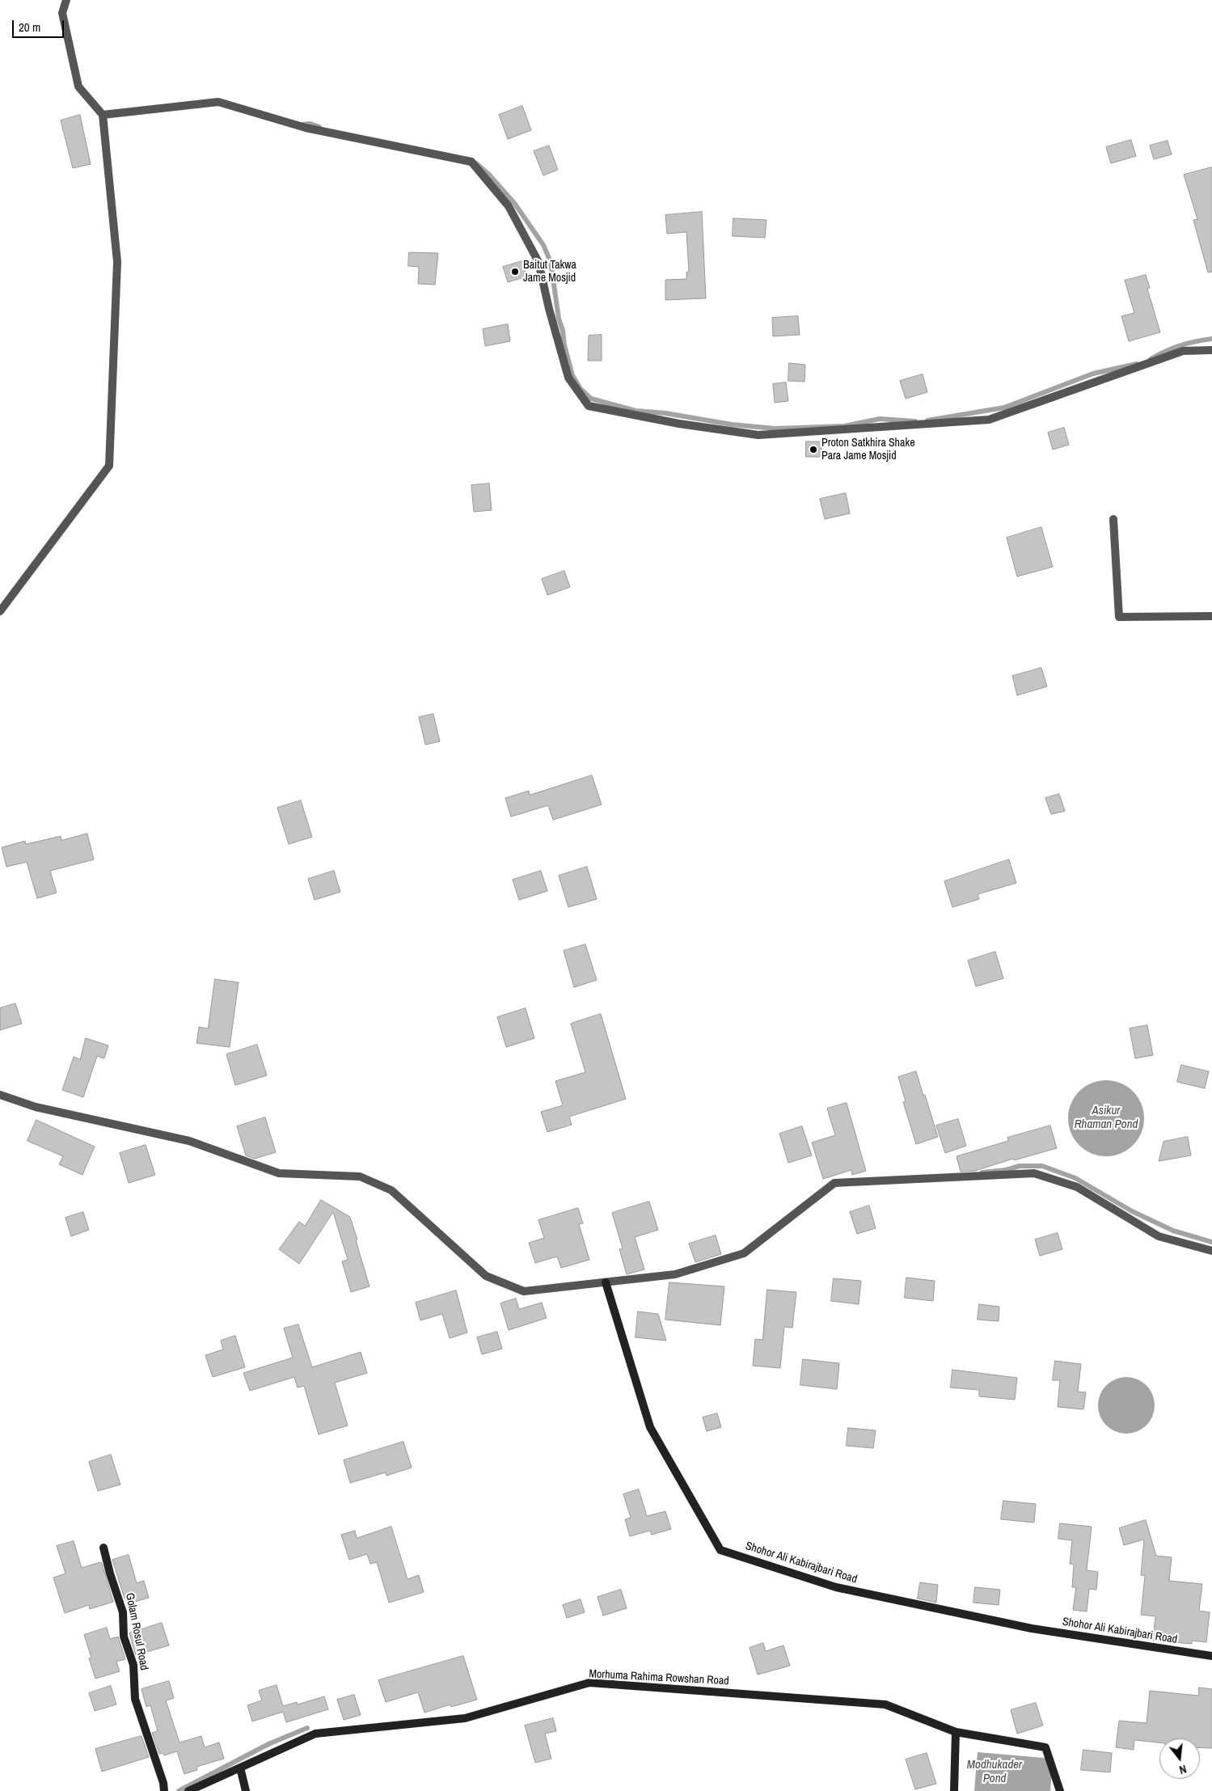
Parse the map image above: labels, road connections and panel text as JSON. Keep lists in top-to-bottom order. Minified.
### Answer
{"streets":{"street":["Shohor Ali Kabirajbari Road","Golam Rosul Road","Morhuma Rahima Rowshan Road"]},"water":["Asikur Rhaman Pond","Modhukader Pond"],"places":["Baitut Takwa Jame Mosjid","Proton Satkhira Shake Para Jame Mosjid"],"scale_bar":"20 m","north":"bottom"}
